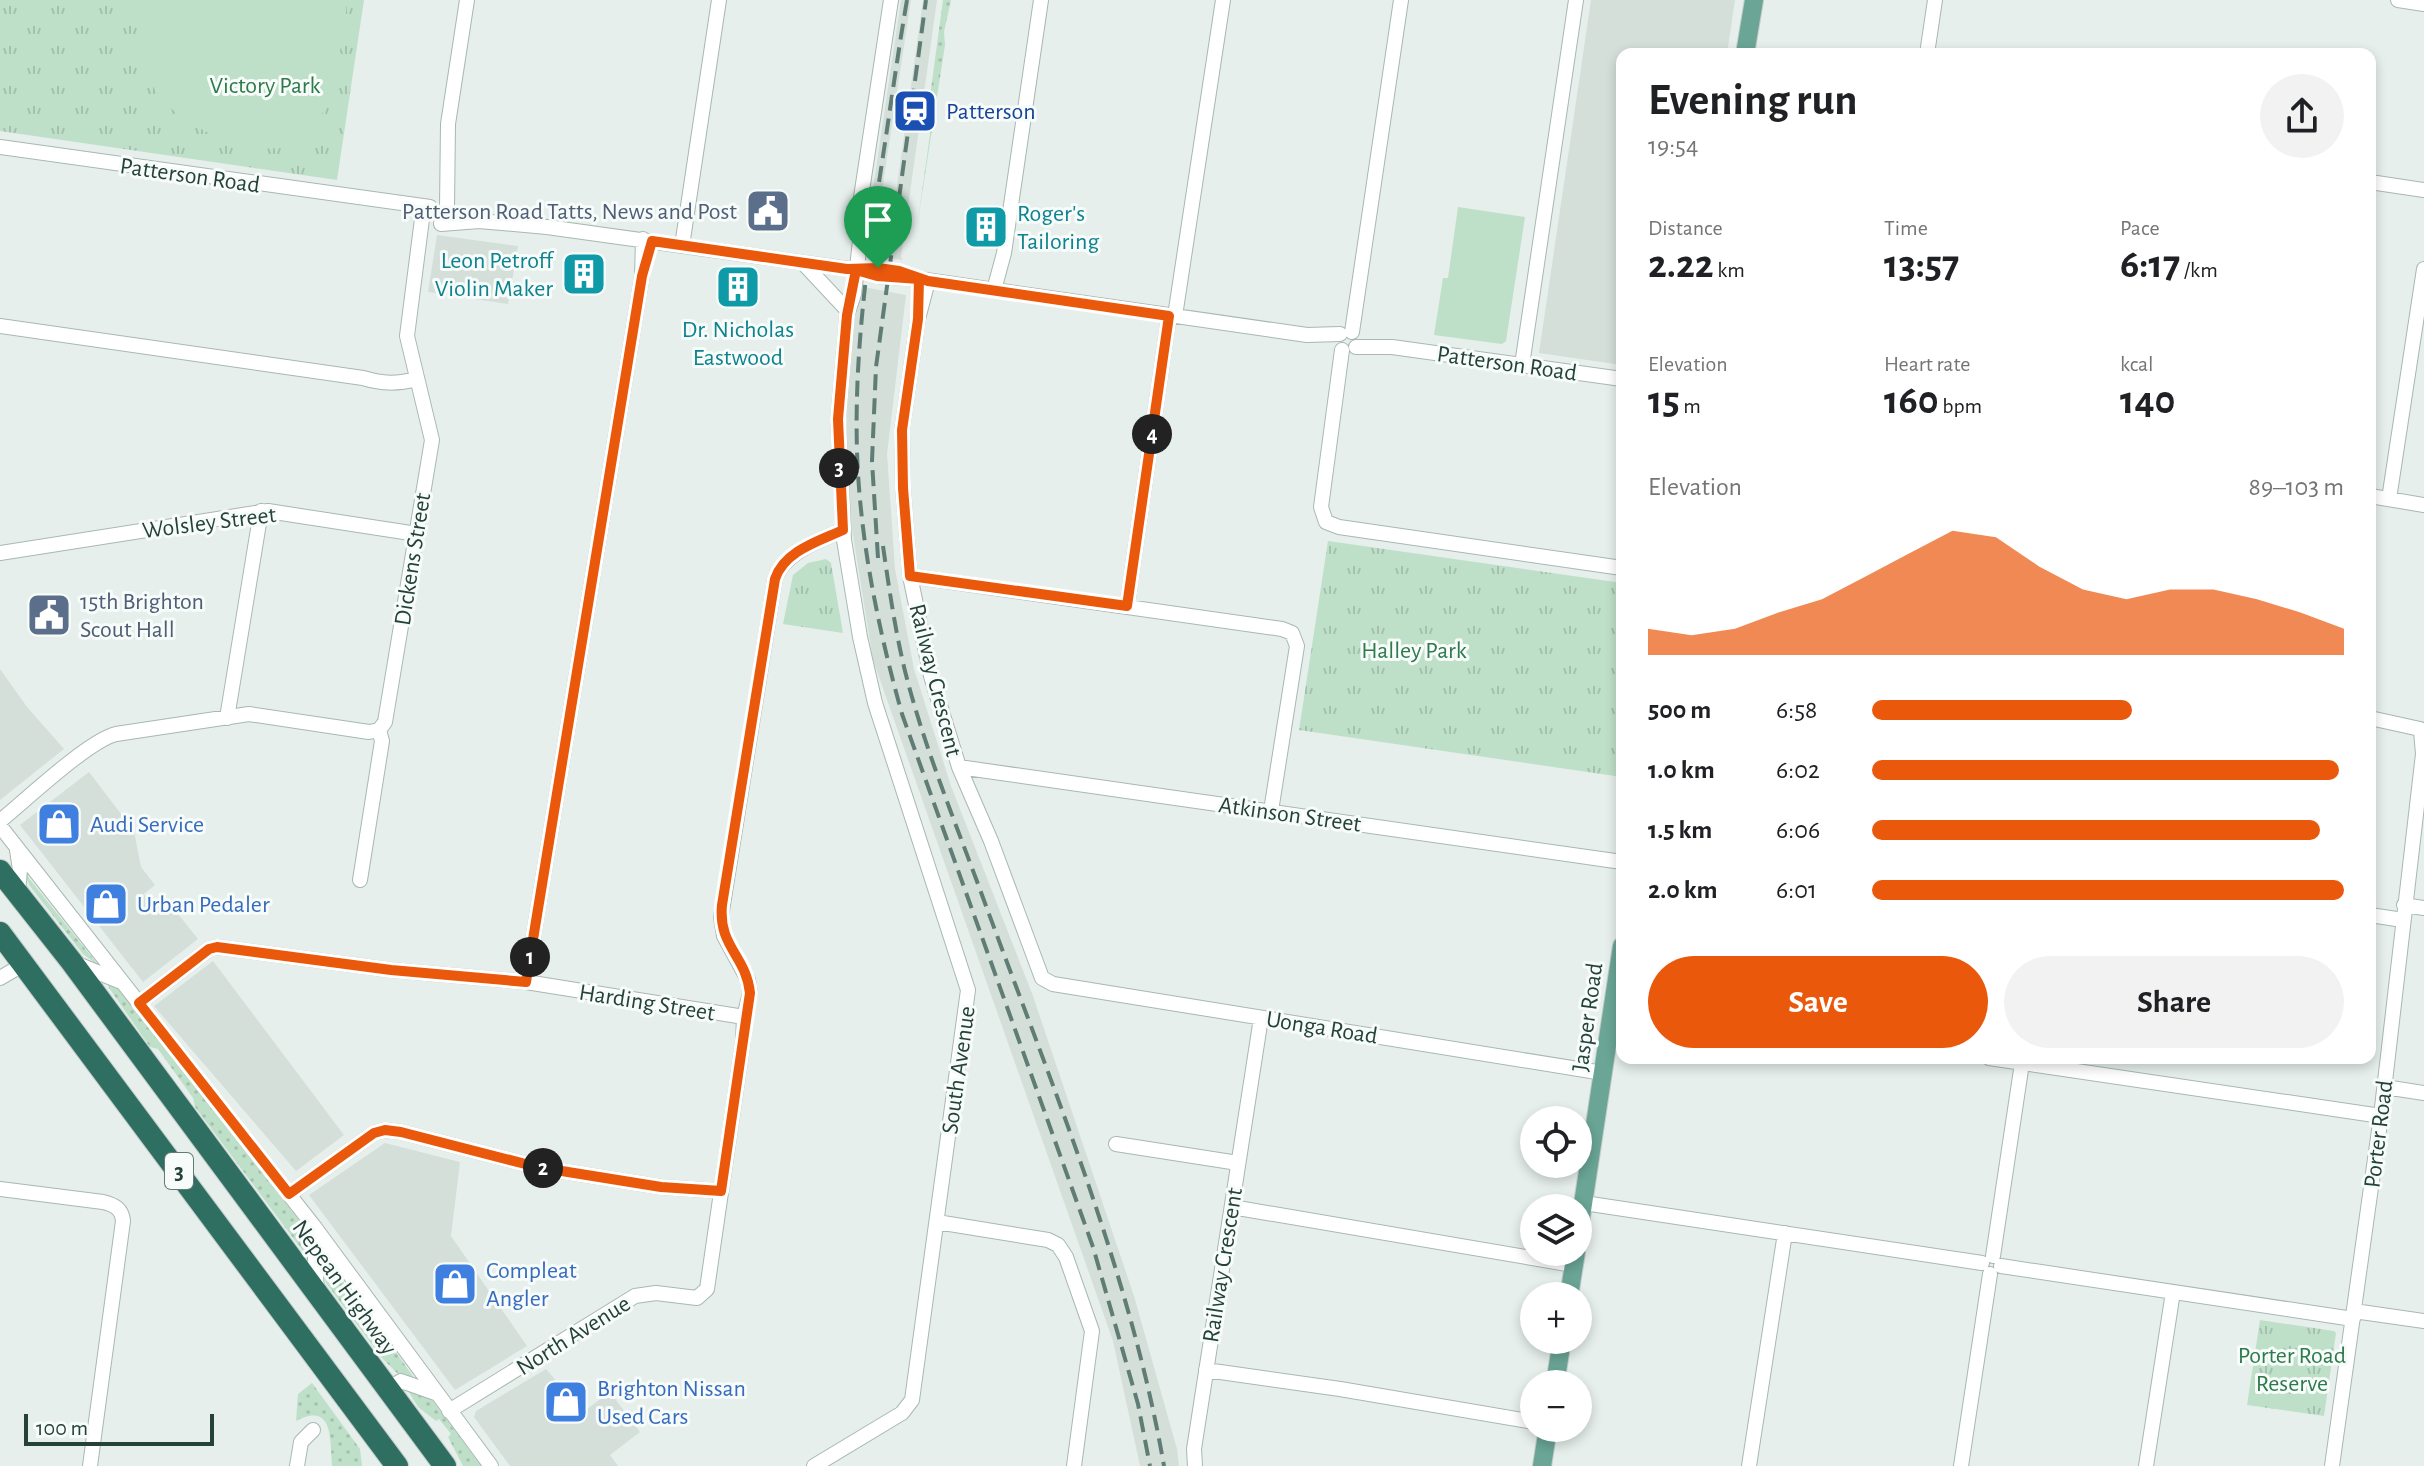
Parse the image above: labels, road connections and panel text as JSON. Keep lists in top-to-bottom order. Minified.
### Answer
{"streets":{"highway":["3","Nepean Highway"],"main road":["Jasper Road"],"street":["Patterson Road","Wolsley Street","Dickens Street","Railway Crescent","Atkinson Street","Harding Street","Uonga Road","South Avenue","Porter Road","North Avenue"]},"crossings":[["Patterson Road","Dickens Street"],["Patterson Road","Railway Crescent"],["Wolsley Street","Dickens Street"],["Railway Crescent","Atkinson Street"],["Railway Crescent","Uonga Road"],["Harding Street","North Avenue"],["Jasper Road","Uonga Road"],["South Avenue","North Avenue"]],"parks":["Victory Park","Halley Park","Porter Road Reserve"],"places":{"station":["Patterson"],"public building":["Patterson Road Tatts, News and Post","15th Brighton Scout Hall"],"building":["Roger's Tailoring","Leon Petroff Violin Maker","Dr. Nicholas Eastwood"],"shop":["Audi Service","Urban Pedaler","Compleat Angler","Brighton Nissan Used Cars"]},"scale_bar":"100 m","page":{"heading":["Evening run","19:54"],"stats":[["Distance","2.22 km"],["Time","13:57"],["Pace","6:17 /km"],["Elevation","15 m"],["Heart rate","160 bpm"],["kcal","140"]],"pins":["4","3","1","2"],"chart":["Elevation","89–103 m"],"list":[{"name":"500 m","note":"6:58"},{"name":"1.0 km","note":"6:02"},{"name":"1.5 km","note":"6:06"},{"name":"2.0 km","note":"6:01"}],"buttons":["Save","Share"],"map_buttons":["+","−"],"scale":"100 m"}}
